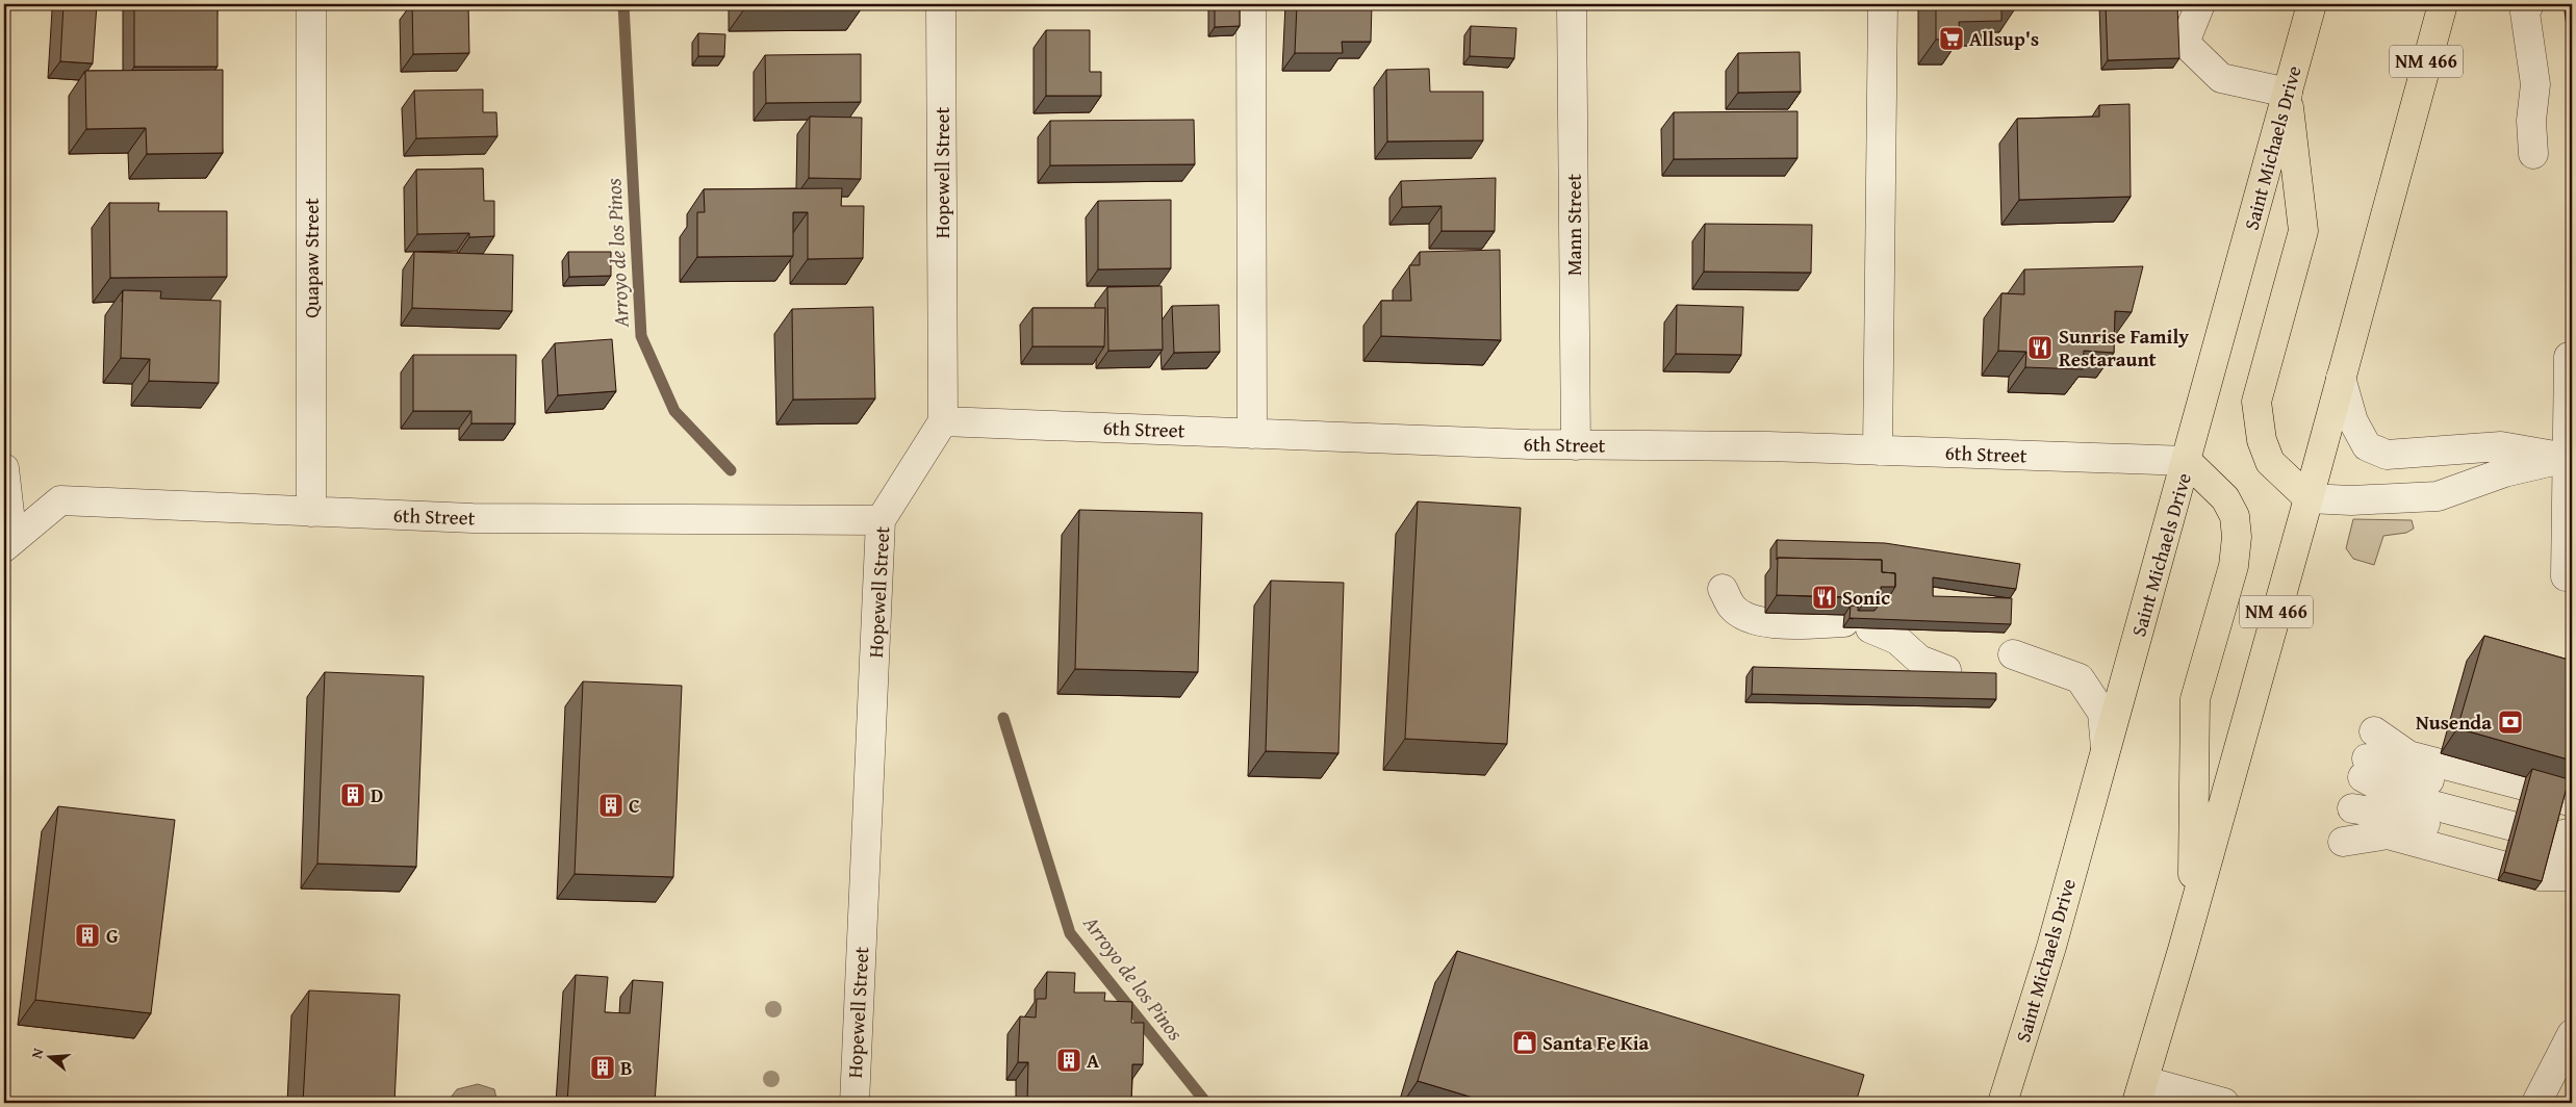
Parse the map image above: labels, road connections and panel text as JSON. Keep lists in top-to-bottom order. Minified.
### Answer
{"streets":{"main road":["NM 466","Saint Michaels Drive"],"street":["Hopewell Street","Mann Street","Quapaw Street","6th Street"]},"crossings":[["Saint Michaels Drive","6th Street"],["Hopewell Street","6th Street"],["Mann Street","6th Street"],["Quapaw Street","6th Street"]],"water":["Arroyo de los Pinos"],"places":{"supermarket":["Allsup's"],"restaurant":["Sunrise Family Restaraunt","Sonic"],"bank":["Nusenda"],"building":["D","C","G","A","B"],"shop":["Santa Fe Kia"]},"north":"left"}
